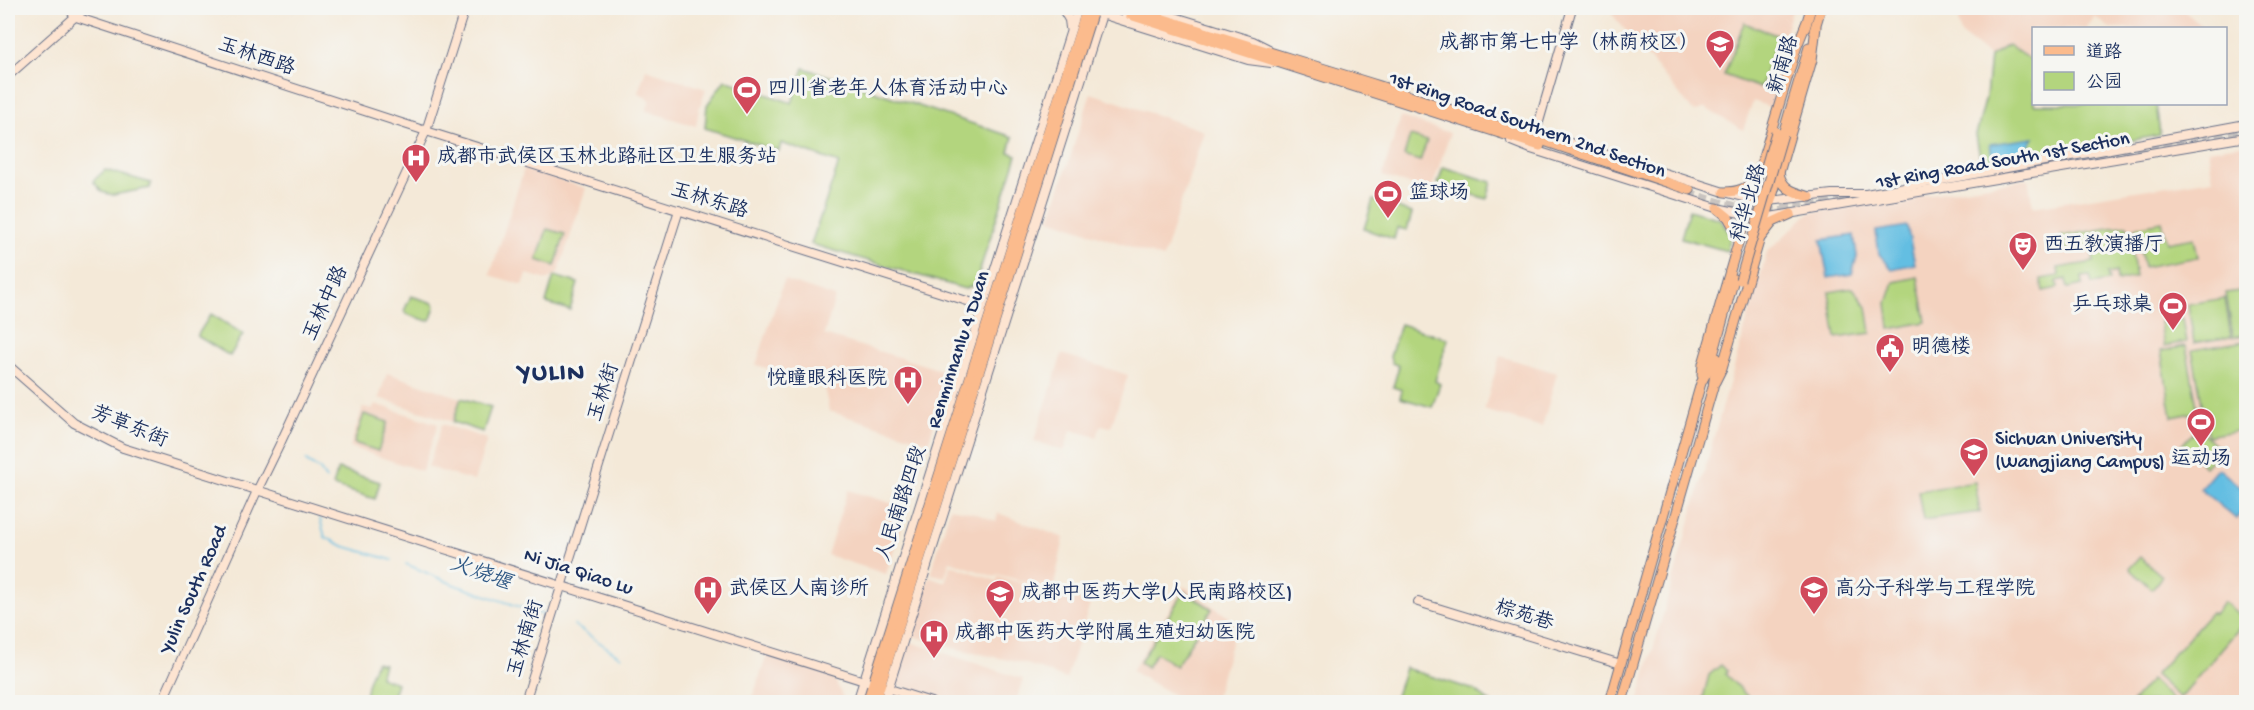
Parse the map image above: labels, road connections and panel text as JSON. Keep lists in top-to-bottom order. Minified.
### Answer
{"streets":{"main road":["玉林西路","新南路","1st Ring Road Southern 2nd Section","1st Ring Road South 1st Section","玉林东路","科华北路","玉林中路","Renminnanlu 4 Duan","玉林街","芳草东街","人民南路四段","Ni Jia Qiao Lu","Yulin South Road","棕苑巷","玉林南街"]},"crossings":[["玉林西路","玉林东路"],["玉林西路","玉林中路"],["新南路","科华北路"],["1st Ring Road Southern 2nd Section","1st Ring Road South 1st Section"],["1st Ring Road Southern 2nd Section","科华北路"],["1st Ring Road Southern 2nd Section","Renminnanlu 4 Duan"],["1st Ring Road Southern 2nd Section","人民南路四段"],["1st Ring Road South 1st Section","科华北路"],["玉林东路","玉林中路"],["玉林东路","玉林街"],["玉林东路","人民南路四段"],["科华北路","棕苑巷"],["玉林中路","芳草东街"],["玉林中路","Ni Jia Qiao Lu"],["玉林中路","Yulin South Road"],["Renminnanlu 4 Duan","人民南路四段"],["Renminnanlu 4 Duan","Ni Jia Qiao Lu"],["玉林街","Ni Jia Qiao Lu"],["玉林街","玉林南街"],["芳草东街","Ni Jia Qiao Lu"],["芳草东街","Yulin South Road"],["人民南路四段","Ni Jia Qiao Lu"],["Ni Jia Qiao Lu","Yulin South Road"],["Ni Jia Qiao Lu","玉林南街"]],"districts":["YULIN"],"water":["火烧堰"],"places":{"school or university":["成都市第七中学（林荫校区）","Sichuan University (Wangjiang Campus)","高分子科学与工程学院","成都中医药大学(人民南路校区)"],"sports":["四川省老年人体育活动中心","篮球场","乒乓球桌","运动场"],"hospital":["成都市武侯区玉林北路社区卫生服务站","悦瞳眼科医院","武侯区人南诊所","成都中医药大学附属生殖妇幼医院"],"theatre":["西五教演播厅"],"public building":["明德楼"]},"legend":["道路","公园"]}
